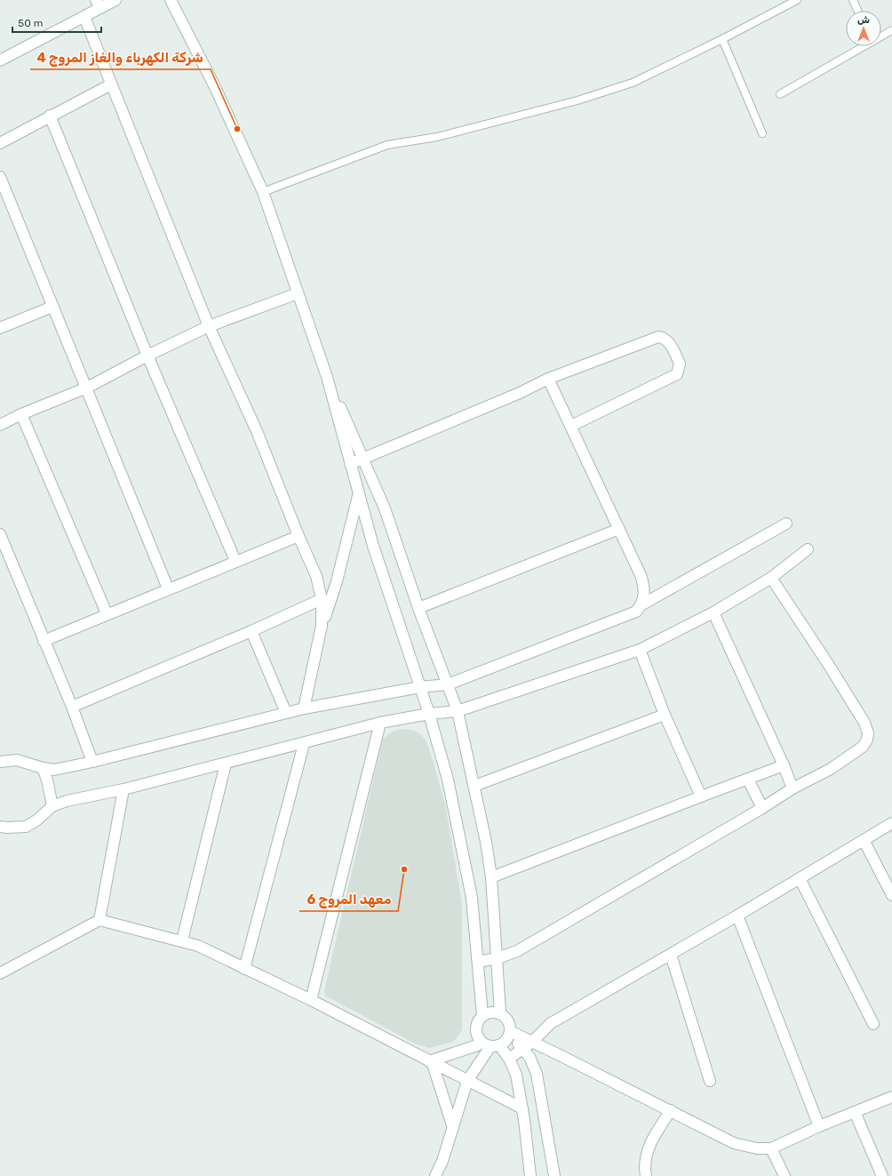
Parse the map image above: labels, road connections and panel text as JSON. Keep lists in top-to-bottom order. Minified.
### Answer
{"places":["شركة الكهرباء والغاز المروج 4","معهد المروج 6"],"scale_bar":"50 m","north":"top"}
